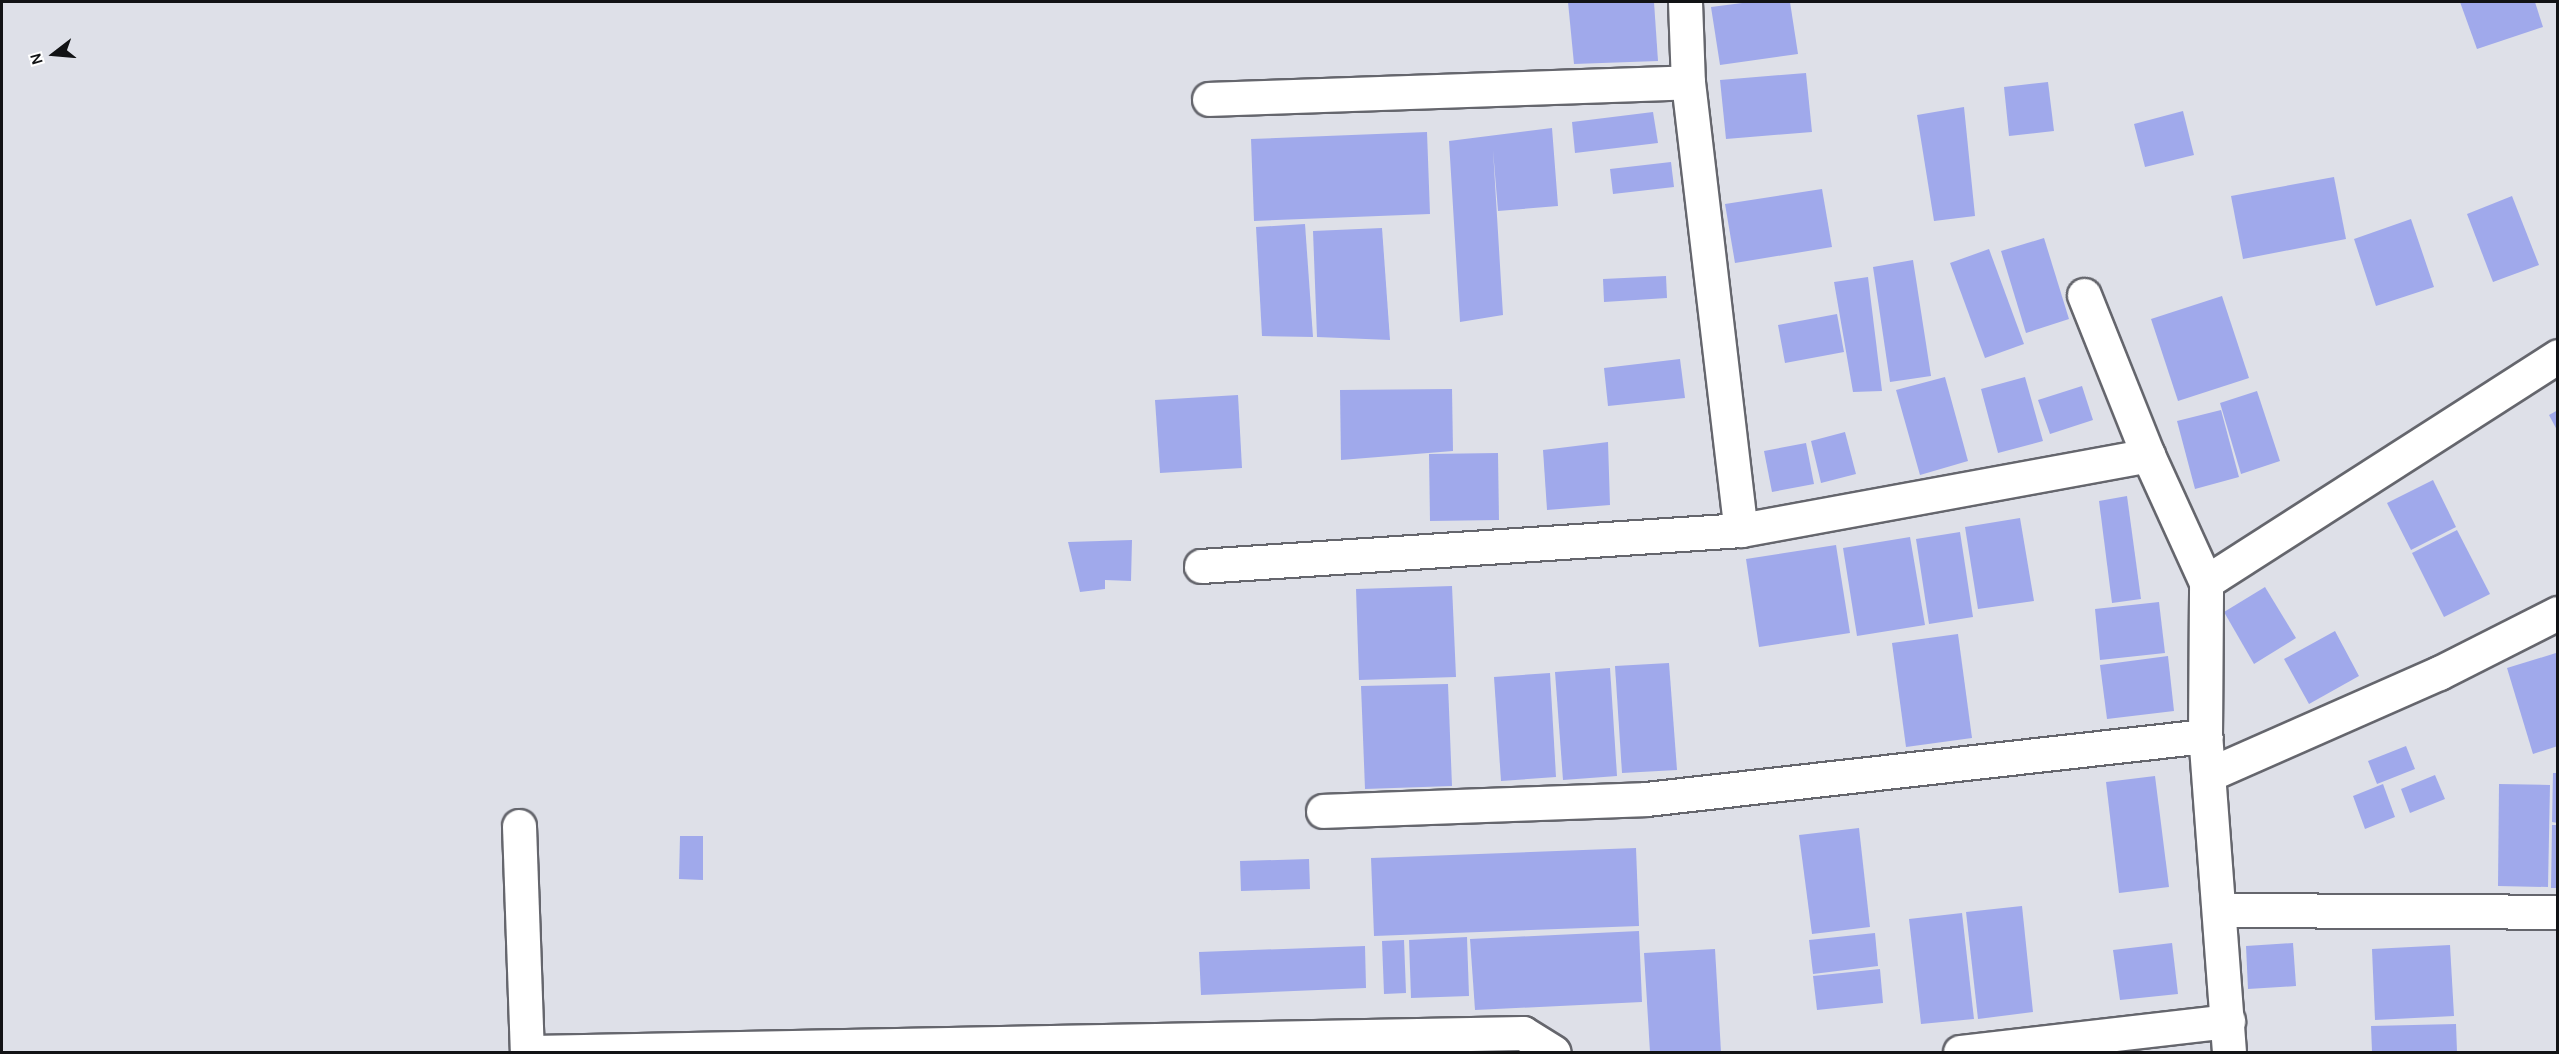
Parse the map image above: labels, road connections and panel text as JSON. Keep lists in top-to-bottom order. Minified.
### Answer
{"north":"left"}
